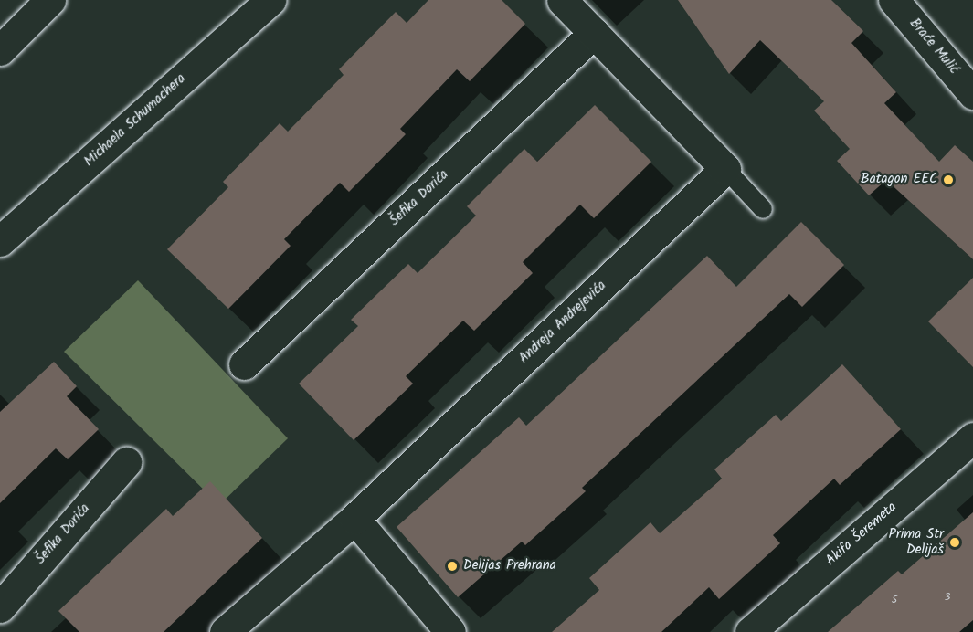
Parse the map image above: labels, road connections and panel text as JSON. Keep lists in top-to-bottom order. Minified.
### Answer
{"streets":{"street":["Braće Mulić","Michaela Schumachera","Šefika Dorića","Andreja Andrejevića","Akifa Šeremeta"]},"places":["Batagon EEC","Prima Str Delijaš","Delijas Prehrana"],"house_numbers":["3","5"]}
